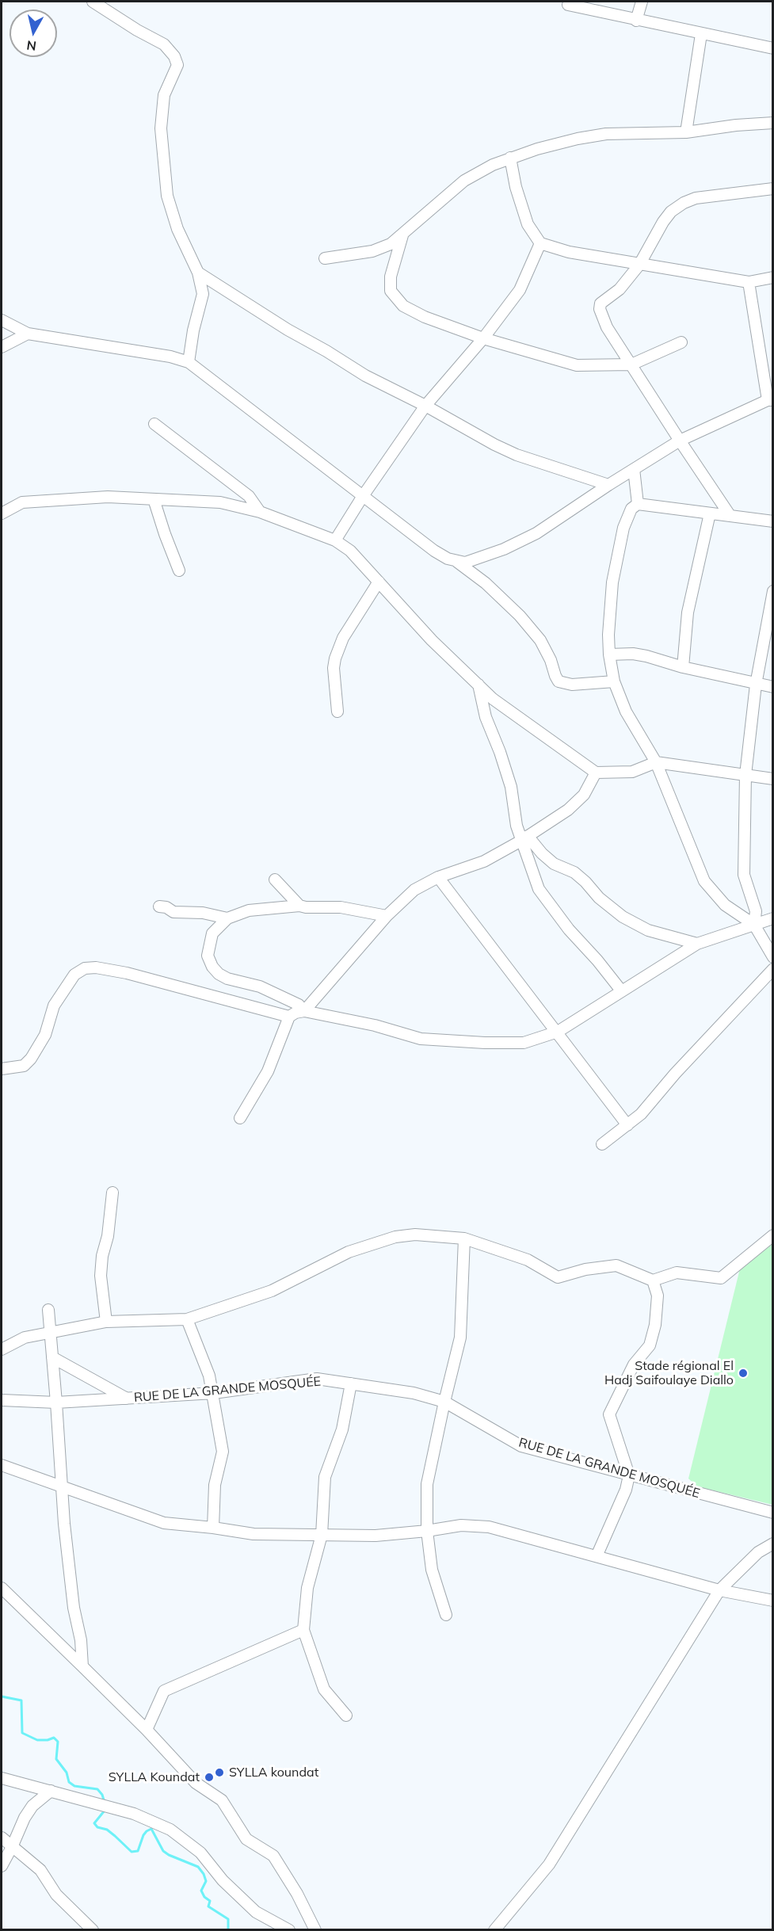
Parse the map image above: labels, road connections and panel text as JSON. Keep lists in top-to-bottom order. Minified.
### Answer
{"streets":{"street":["RUE DE LA GRANDE MOSQUÉE"]},"places":["Stade régional El Hadj Saifoulaye Diallo","SYLLA koundat","SYLLA Koundat"],"north":"bottom"}
